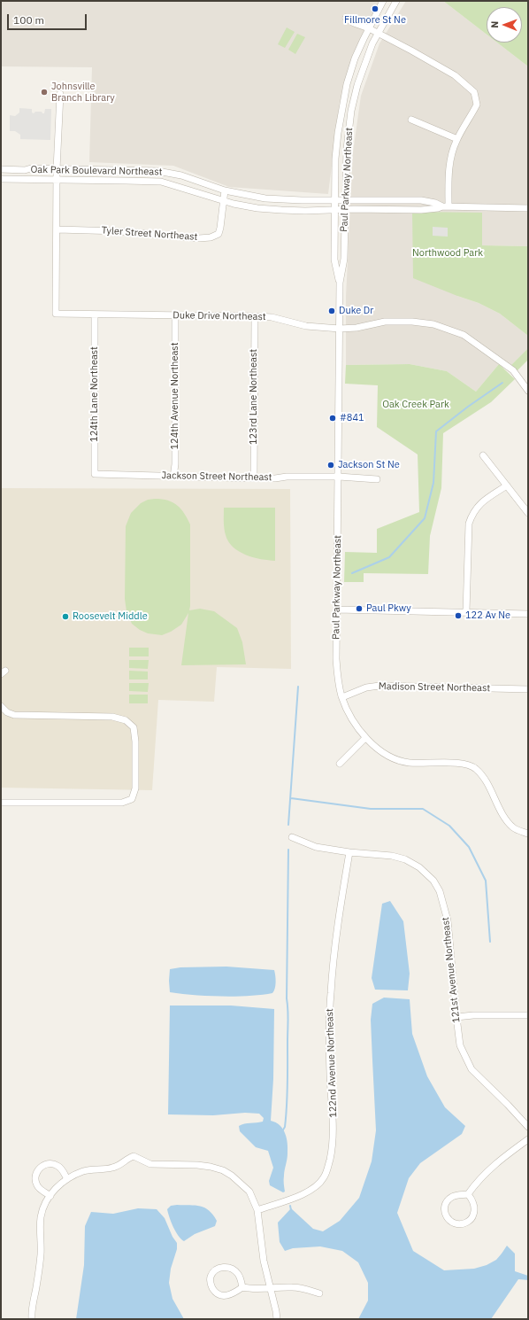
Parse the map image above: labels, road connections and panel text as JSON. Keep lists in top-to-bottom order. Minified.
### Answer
{"streets":{"street":["Oak Park Boulevard Northeast","Paul Parkway Northeast","Tyler Street Northeast","Duke Drive Northeast","124th Lane Northeast","124th Avenue Northeast","123rd Lane Northeast","Jackson Street Northeast","Madison Street Northeast","121st Avenue Northeast","122nd Avenue Northeast"]},"crossings":[["Oak Park Boulevard Northeast","Paul Parkway Northeast"],["Oak Park Boulevard Northeast","Tyler Street Northeast"],["Paul Parkway Northeast","Duke Drive Northeast"],["Paul Parkway Northeast","Jackson Street Northeast"],["Paul Parkway Northeast","Madison Street Northeast"],["Tyler Street Northeast","Duke Drive Northeast"],["Duke Drive Northeast","124th Lane Northeast"],["Duke Drive Northeast","124th Avenue Northeast"],["Duke Drive Northeast","123rd Lane Northeast"],["124th Lane Northeast","Jackson Street Northeast"],["124th Avenue Northeast","Jackson Street Northeast"],["123rd Lane Northeast","Jackson Street Northeast"],["121st Avenue Northeast","122nd Avenue Northeast"]],"parks":["Northwood Park","Oak Creek Park"],"places":["Fillmore St Ne","Johnsville Branch Library","Duke Dr","#841","Jackson St Ne","Paul Pkwy","122 Av Ne","Roosevelt Middle"],"scale_bar":"100 m","north":"left"}
